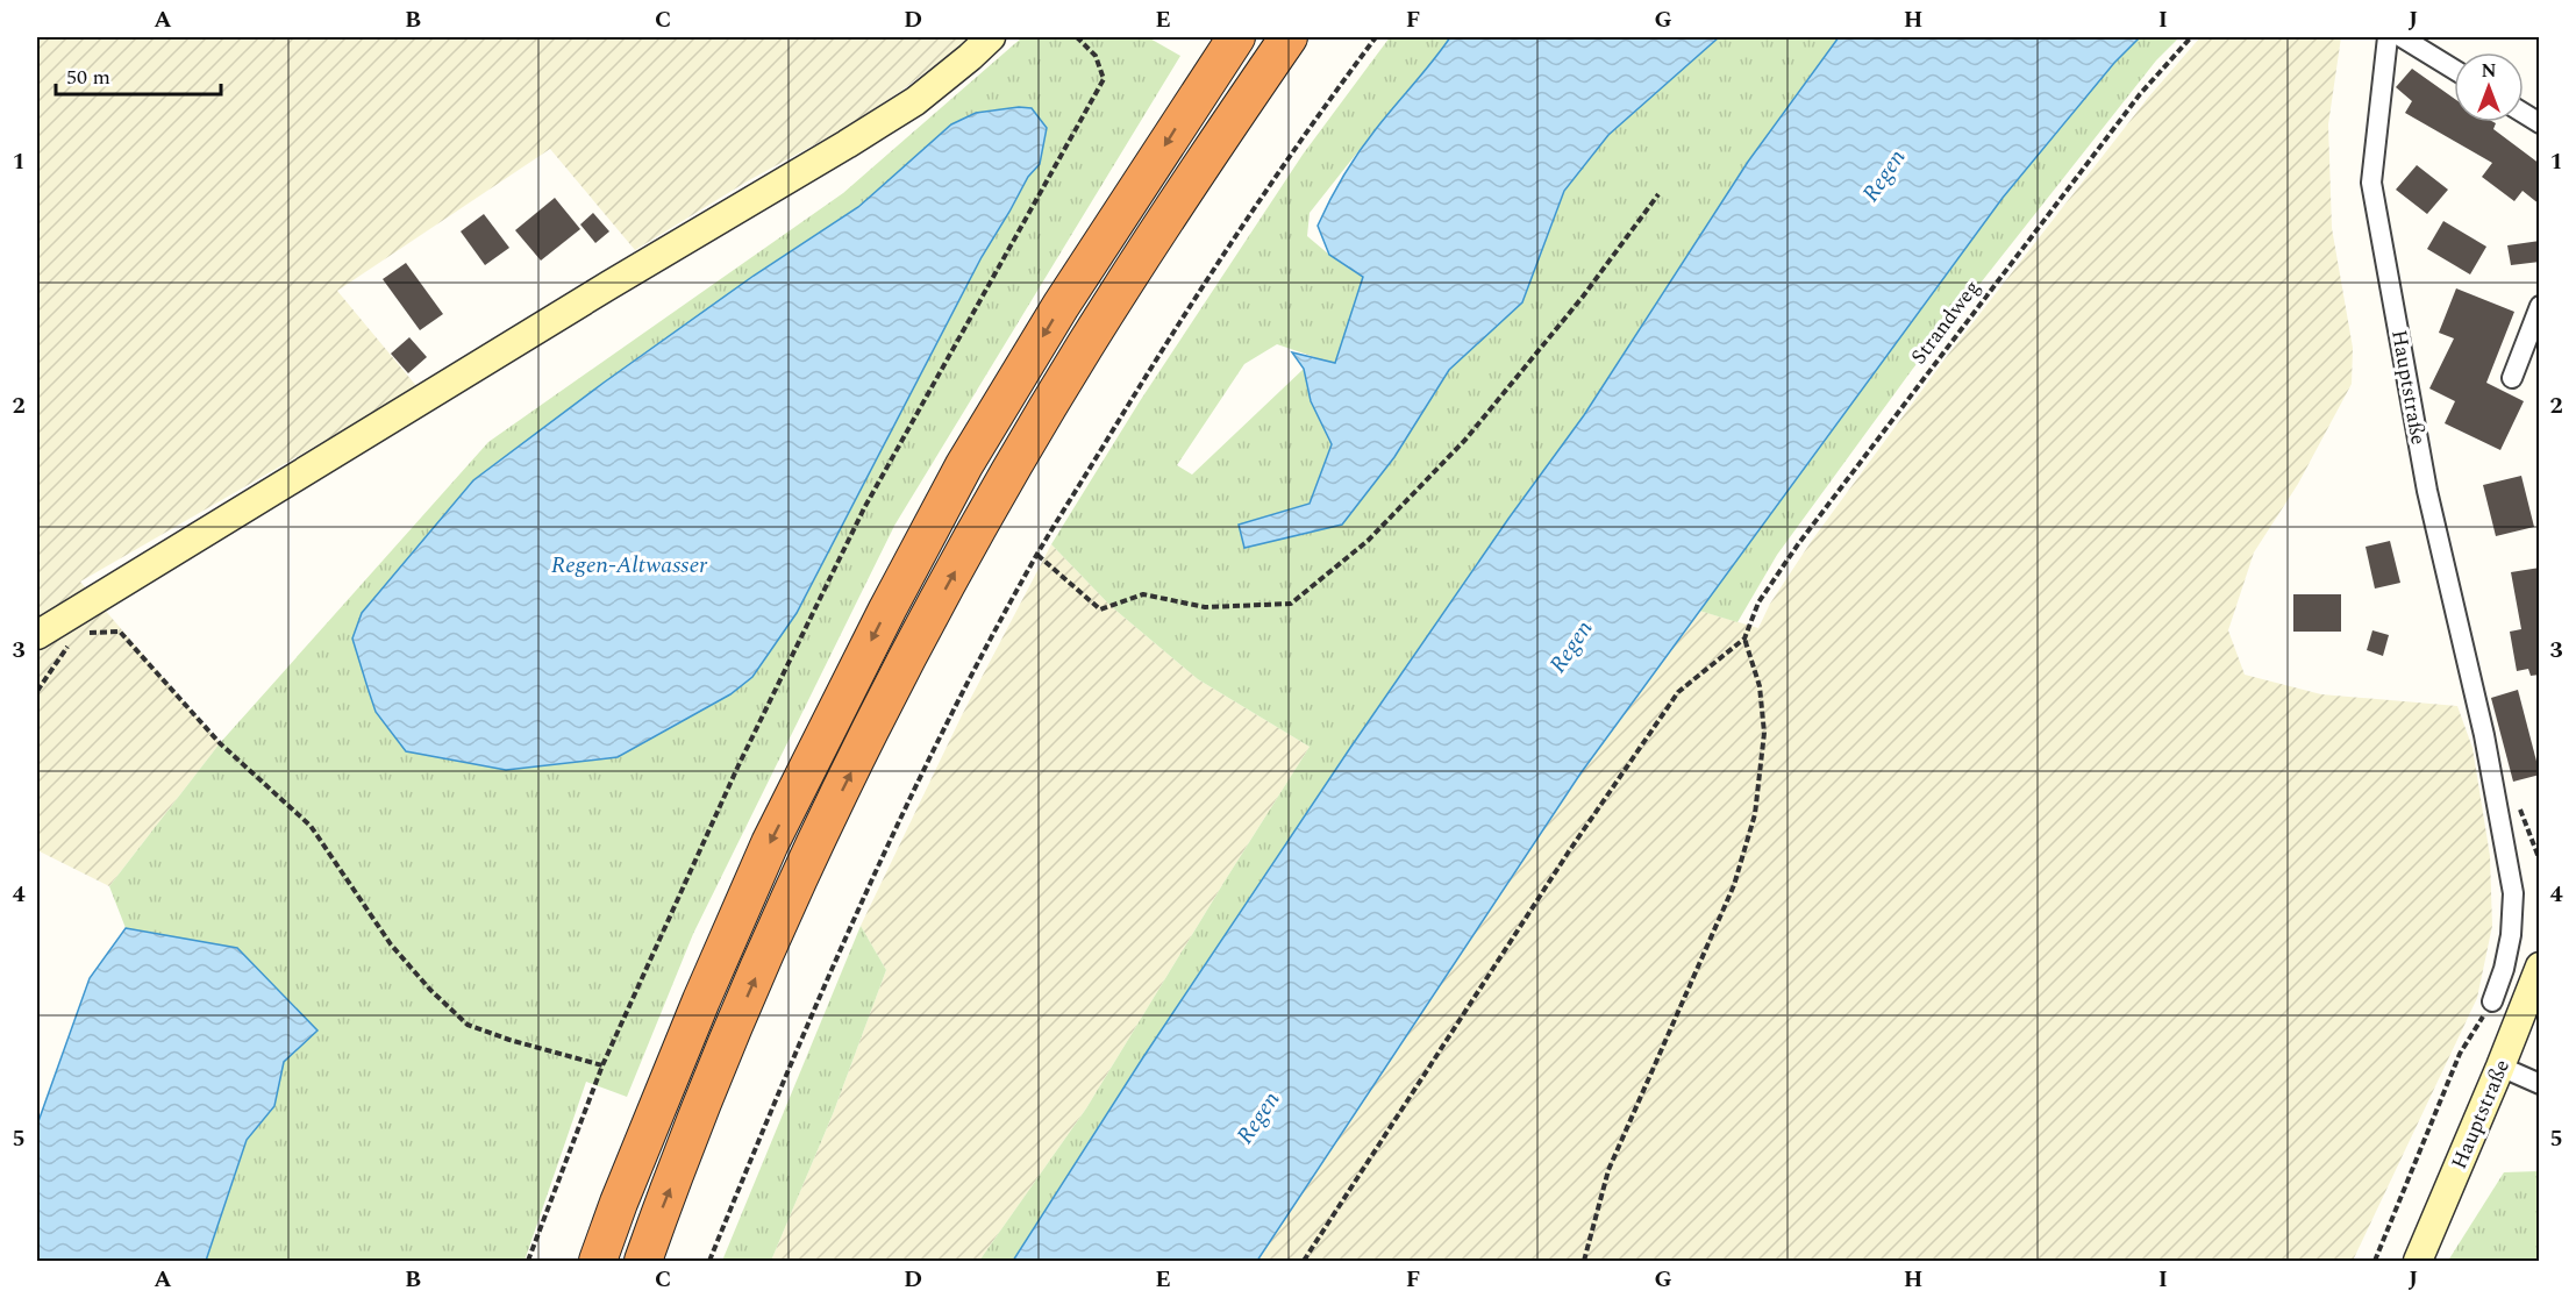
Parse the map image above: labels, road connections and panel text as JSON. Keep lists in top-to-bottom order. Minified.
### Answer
{"streets":{"street":["Hauptstraße"],"path":["Strandweg"]},"water":["Regen","Regen-Altwasser"],"scale_bar":"50 m","north":"top","grid":{"columns":["A","B","C","D","E","F","G","H","I","J"],"rows":["1","2","3","4","5"]}}
